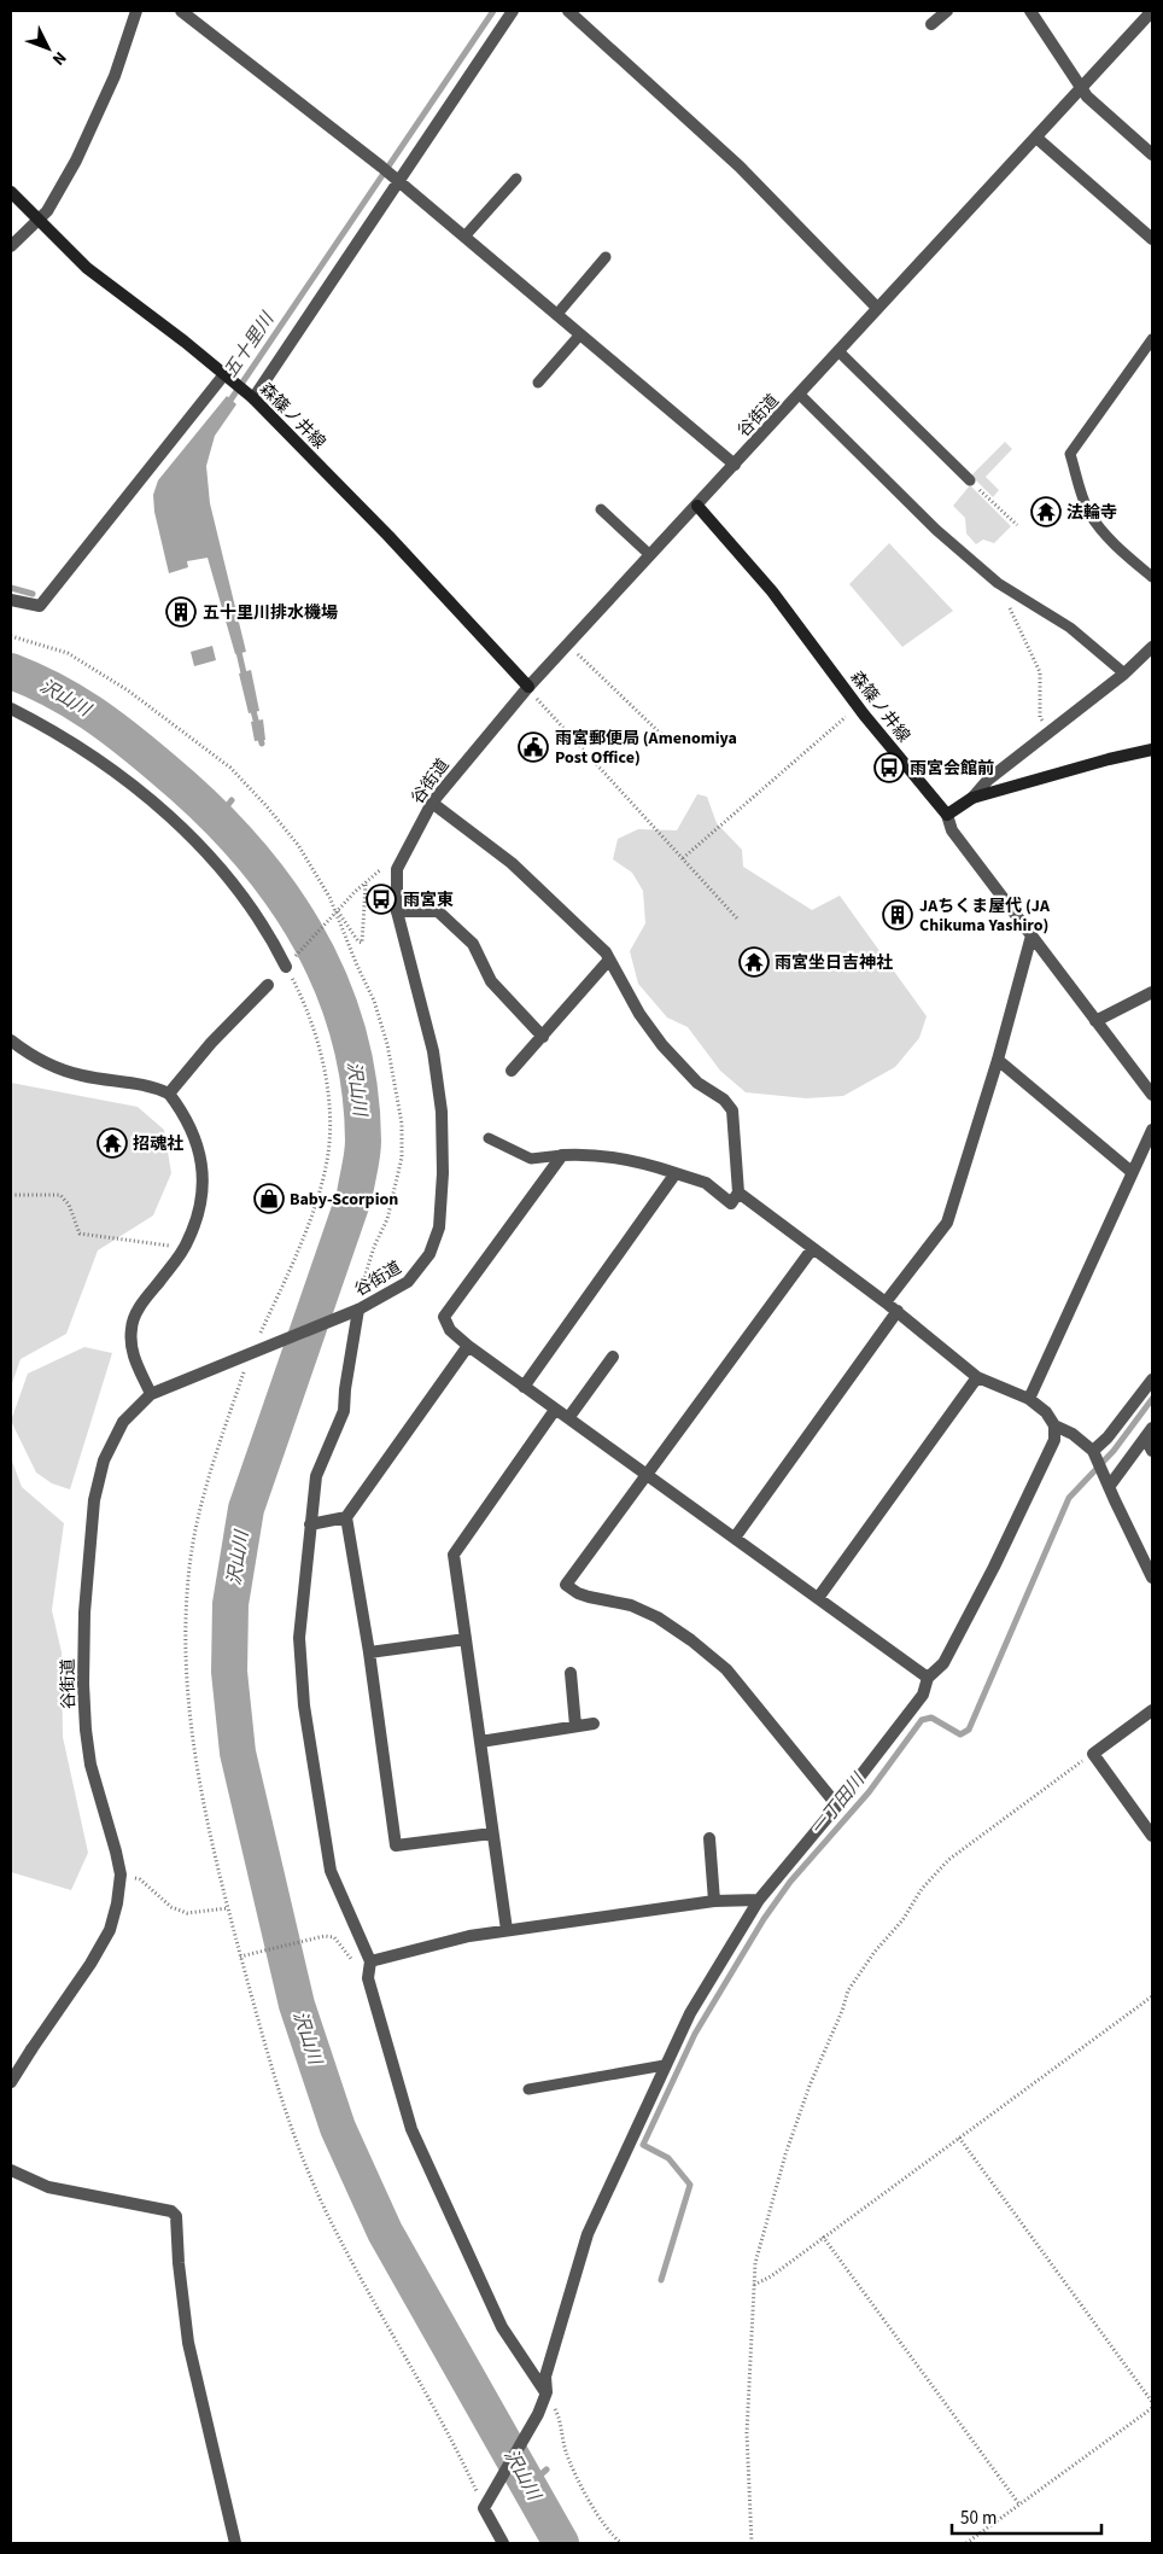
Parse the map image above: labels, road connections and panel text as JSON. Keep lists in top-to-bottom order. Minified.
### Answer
{"streets":{"main road":["森篠ノ井線"],"street":["谷街道"]},"crossings":[["森篠ノ井線","谷街道"]],"water":["五十里川","沢山川","一丁田川"],"places":{"temple":["法輪寺","雨宮坐日吉神社","招魂社"],"building":["五十里川排水機場","JAちくま屋代 (JA Chikuma Yashiro)"],"public building":["雨宮郵便局 (Amenomiya Post Office)"],"bus stop":["雨宮会館前","雨宮東"],"shop":["Baby-Scorpion"]},"scale_bar":"50 m","north":"bottom right"}
